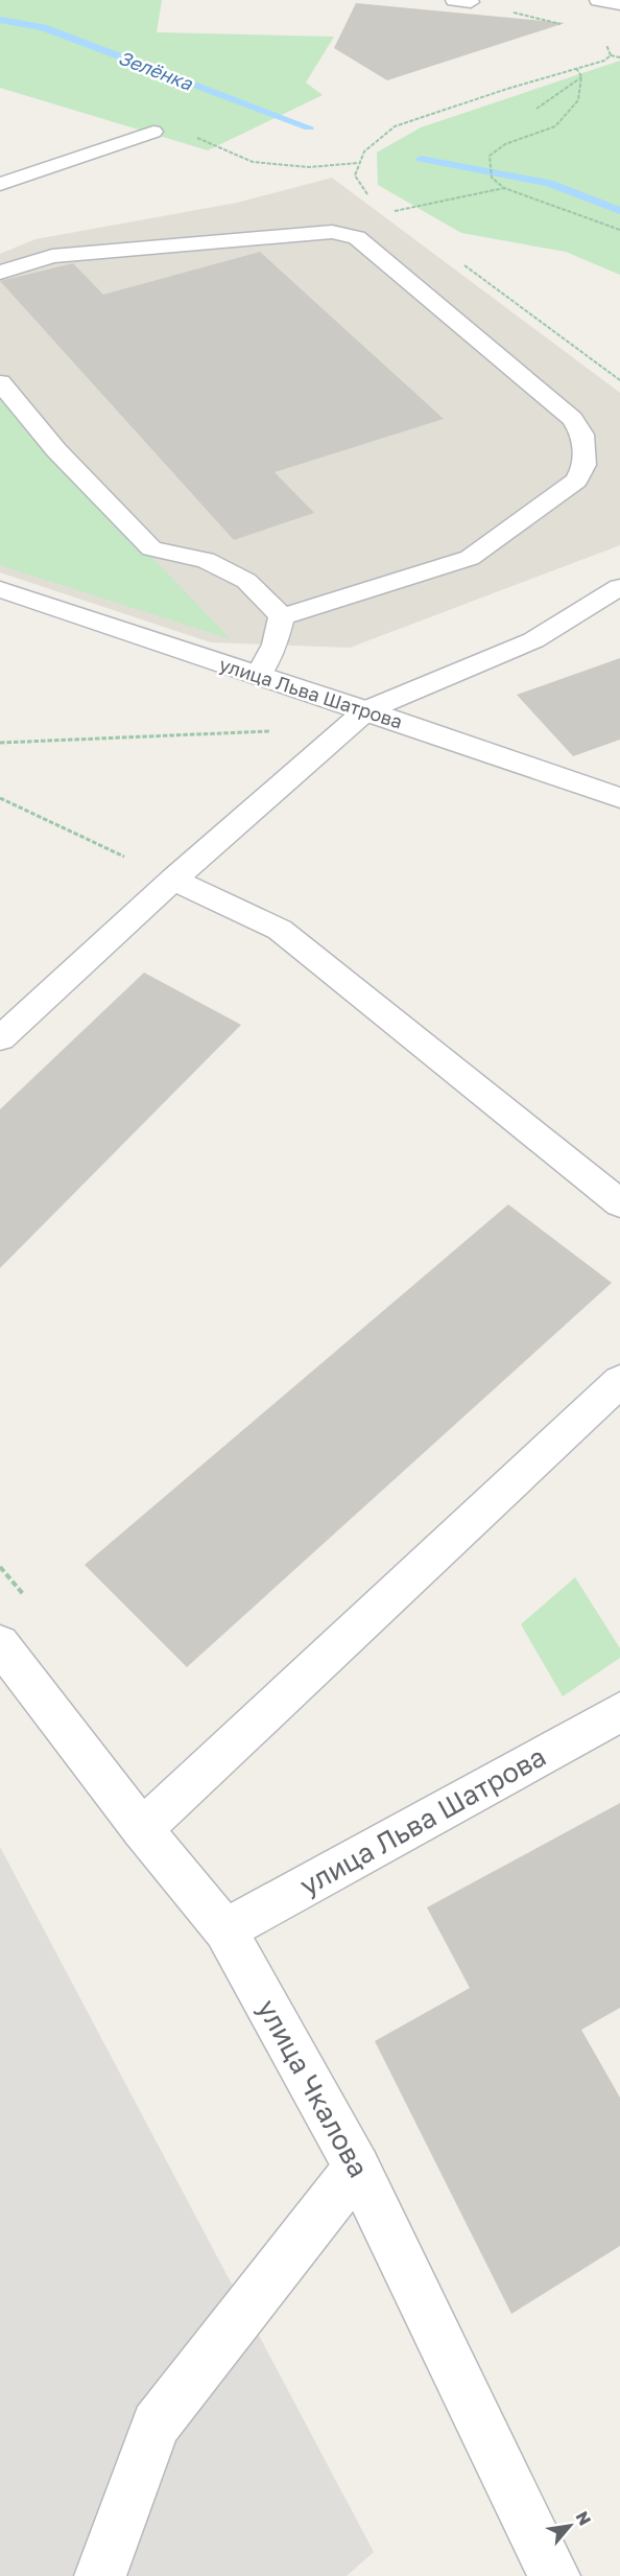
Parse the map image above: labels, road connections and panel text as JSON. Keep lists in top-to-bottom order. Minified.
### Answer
{"streets":{"street":["улица Льва Шатрова","улица Чкалова"]},"crossings":[["улица Льва Шатрова","улица Чкалова"]],"water":["Зелёнка"],"north":"top right"}
